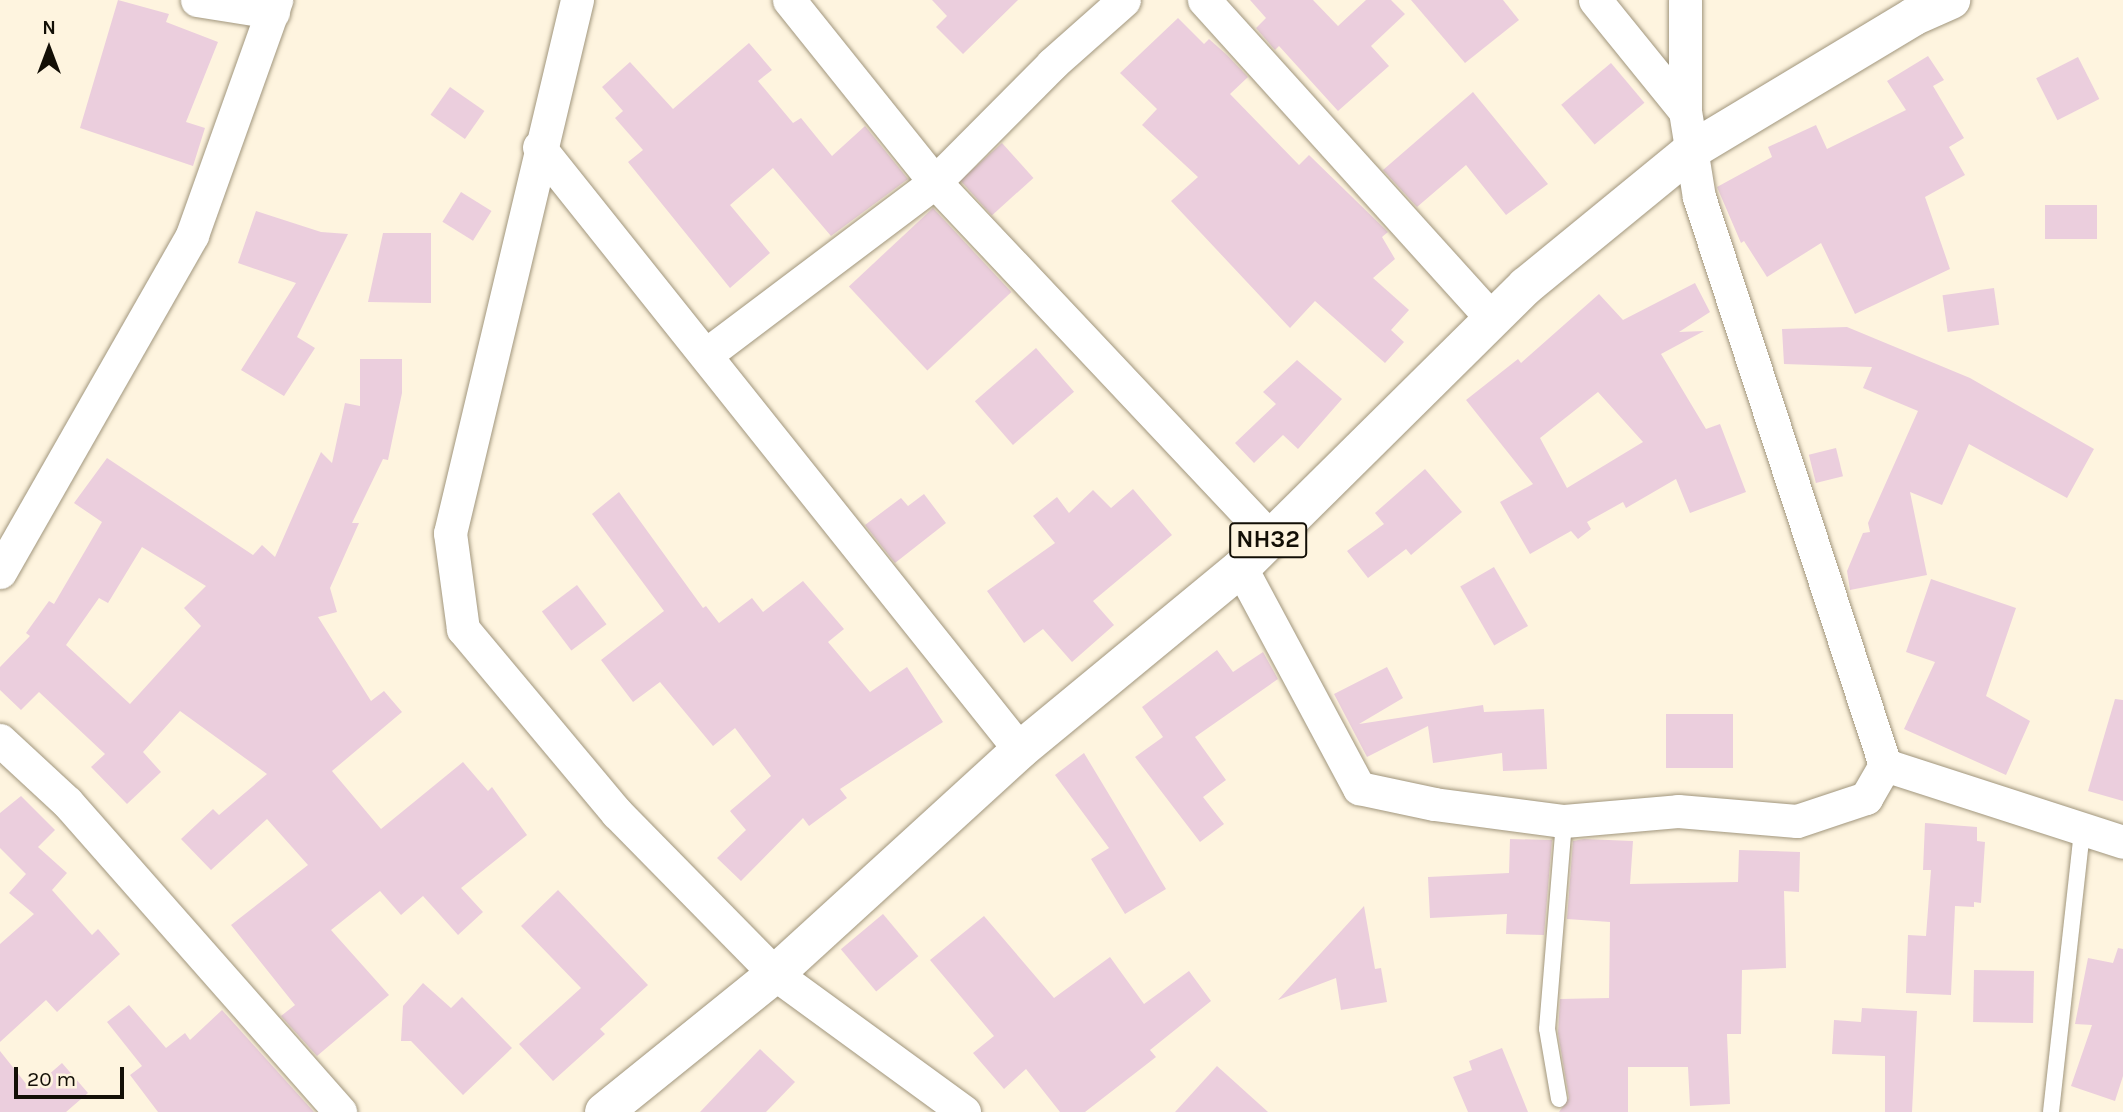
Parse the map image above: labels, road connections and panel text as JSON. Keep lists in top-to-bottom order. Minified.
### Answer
{"streets":{"highway":["NH32"]},"scale_bar":"20 m","north":"top"}
